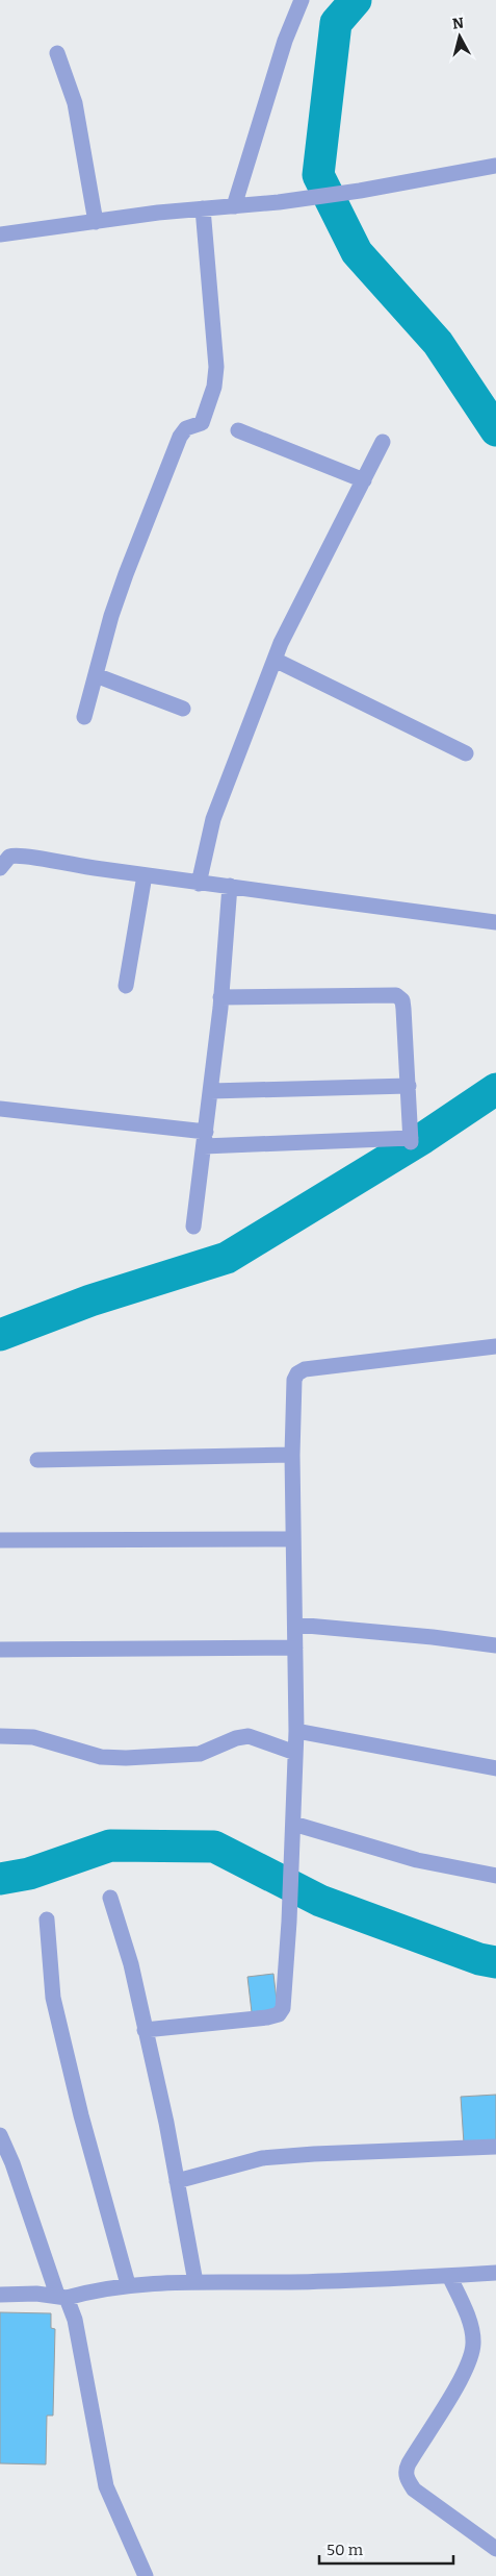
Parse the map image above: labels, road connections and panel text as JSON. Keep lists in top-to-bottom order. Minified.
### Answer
{"scale_bar":"50 m","north":"top"}
